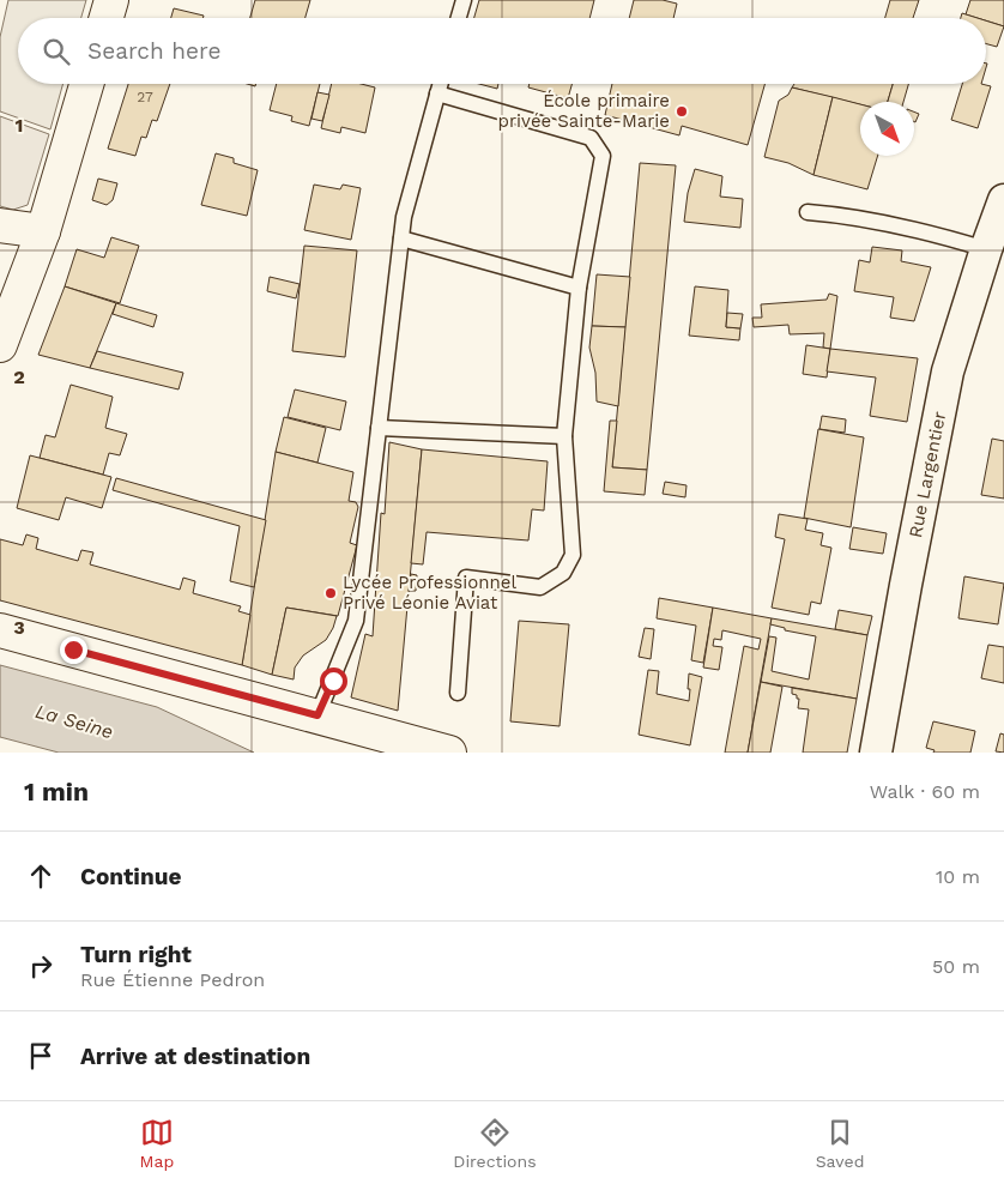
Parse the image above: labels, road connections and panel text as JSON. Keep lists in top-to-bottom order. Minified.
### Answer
{"streets":{"street":["Rue Largentier"]},"water":["La Seine"],"places":["École primaire privée Sainte-Marie","Lycée Professionnel Privé Léonie Aviat"],"house_numbers":["27"],"north":"bottom right","page":{"search":"Search here","heading":["1 min","Walk · 60 m"],"list":[["Continue","10 m"],["Turn right","Rue Étienne Pedron","50 m"],"Arrive at destination"],"nav":["Map","Directions","Saved"]},"grid":{"rows":["1","2","3"]}}
